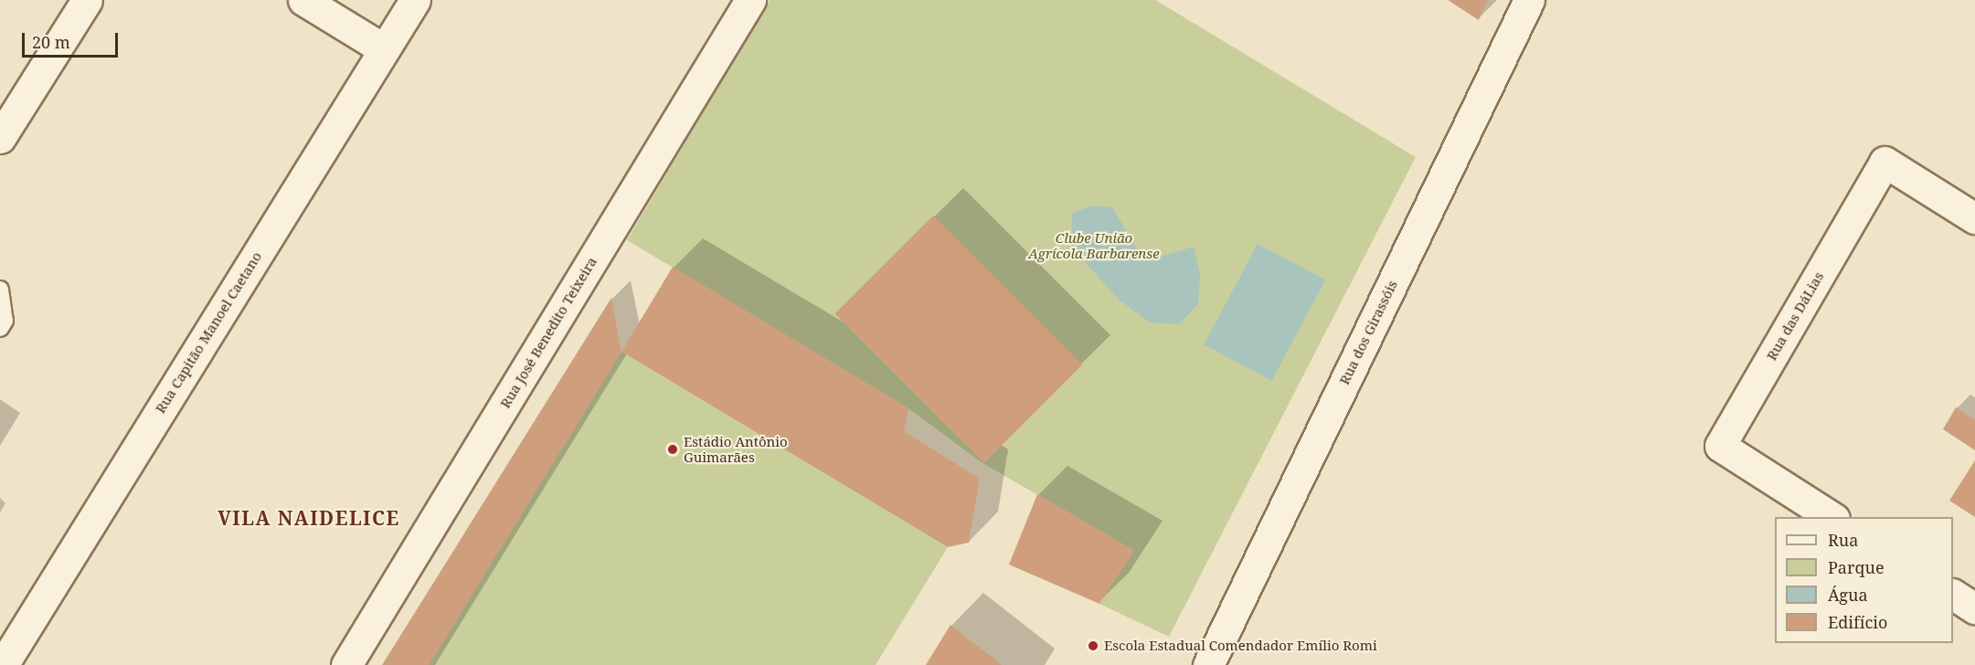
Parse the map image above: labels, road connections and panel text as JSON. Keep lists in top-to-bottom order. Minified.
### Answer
{"streets":{"street":["Rua das DáLias","Rua Capitão Manoel Caetano","Rua José Benedito Teixeira","Rua dos Girassóis"]},"districts":["VILA NAIDELICE"],"parks":["Clube União Agrícola Barbarense"],"places":["Estádio Antônio Guimarães","Escola Estadual Comendador Emílio Romi"],"legend":["Rua","Parque","Água","Edifício"],"scale_bar":"20 m"}
